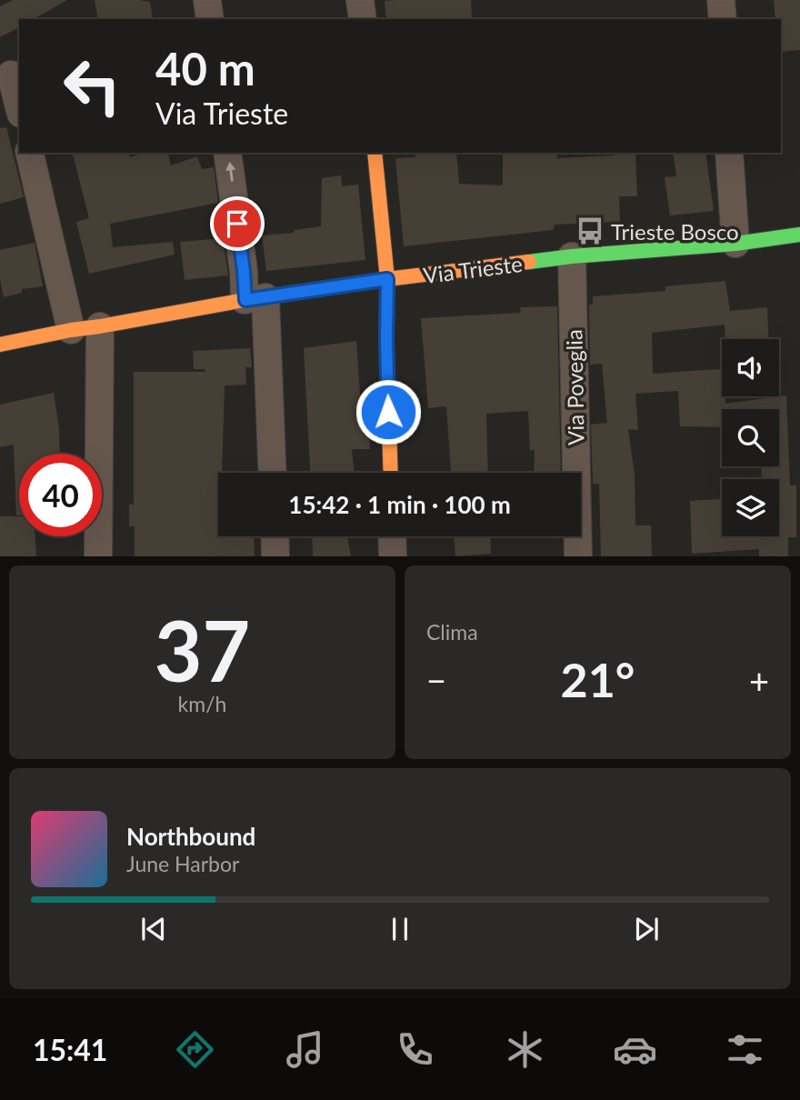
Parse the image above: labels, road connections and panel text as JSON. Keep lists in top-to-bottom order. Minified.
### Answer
{"streets":{"street":["Via Trieste","Via Poveglia"]},"crossings":[["Via Trieste","Via Poveglia"]],"places":{"bus stop":["Trieste Bosco"]},"page":{"turn":["40 m","Via Trieste"],"limit":"40","trip":"15:42 · 1 min · 100 m","tile":[["37","km/h"],"Clima"],"heat":["−","21°","+"],"song":["Northbound","June Harbor"],"tabs":"15:41"}}
